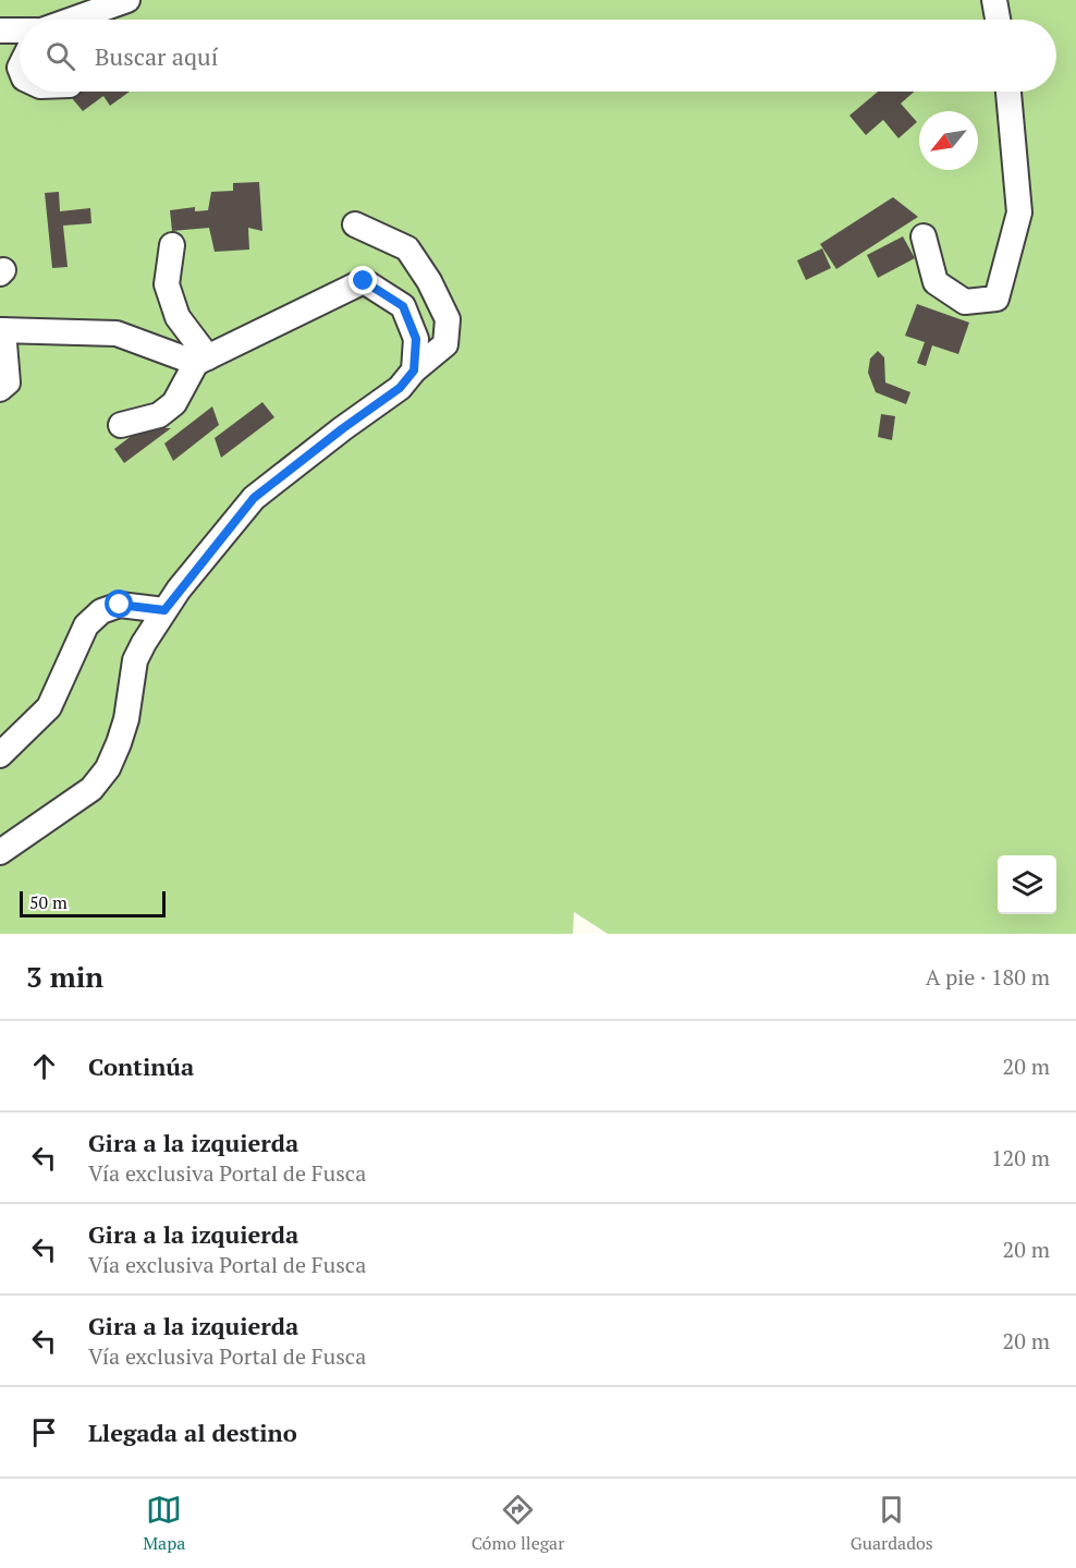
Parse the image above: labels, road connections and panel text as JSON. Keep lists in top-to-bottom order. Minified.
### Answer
{"scale_bar":"50 m","north":"bottom left","page":{"search":"Buscar aquí","scale":"50 m","heading":["3 min","A pie · 180 m"],"list":[["Continúa","20 m"],["Gira a la izquierda","Vía exclusiva Portal de Fusca","120 m"],["Gira a la izquierda","Vía exclusiva Portal de Fusca","20 m"],["Gira a la izquierda","Vía exclusiva Portal de Fusca","20 m"],"Llegada al destino"],"nav":["Mapa","Cómo llegar","Guardados"]}}
